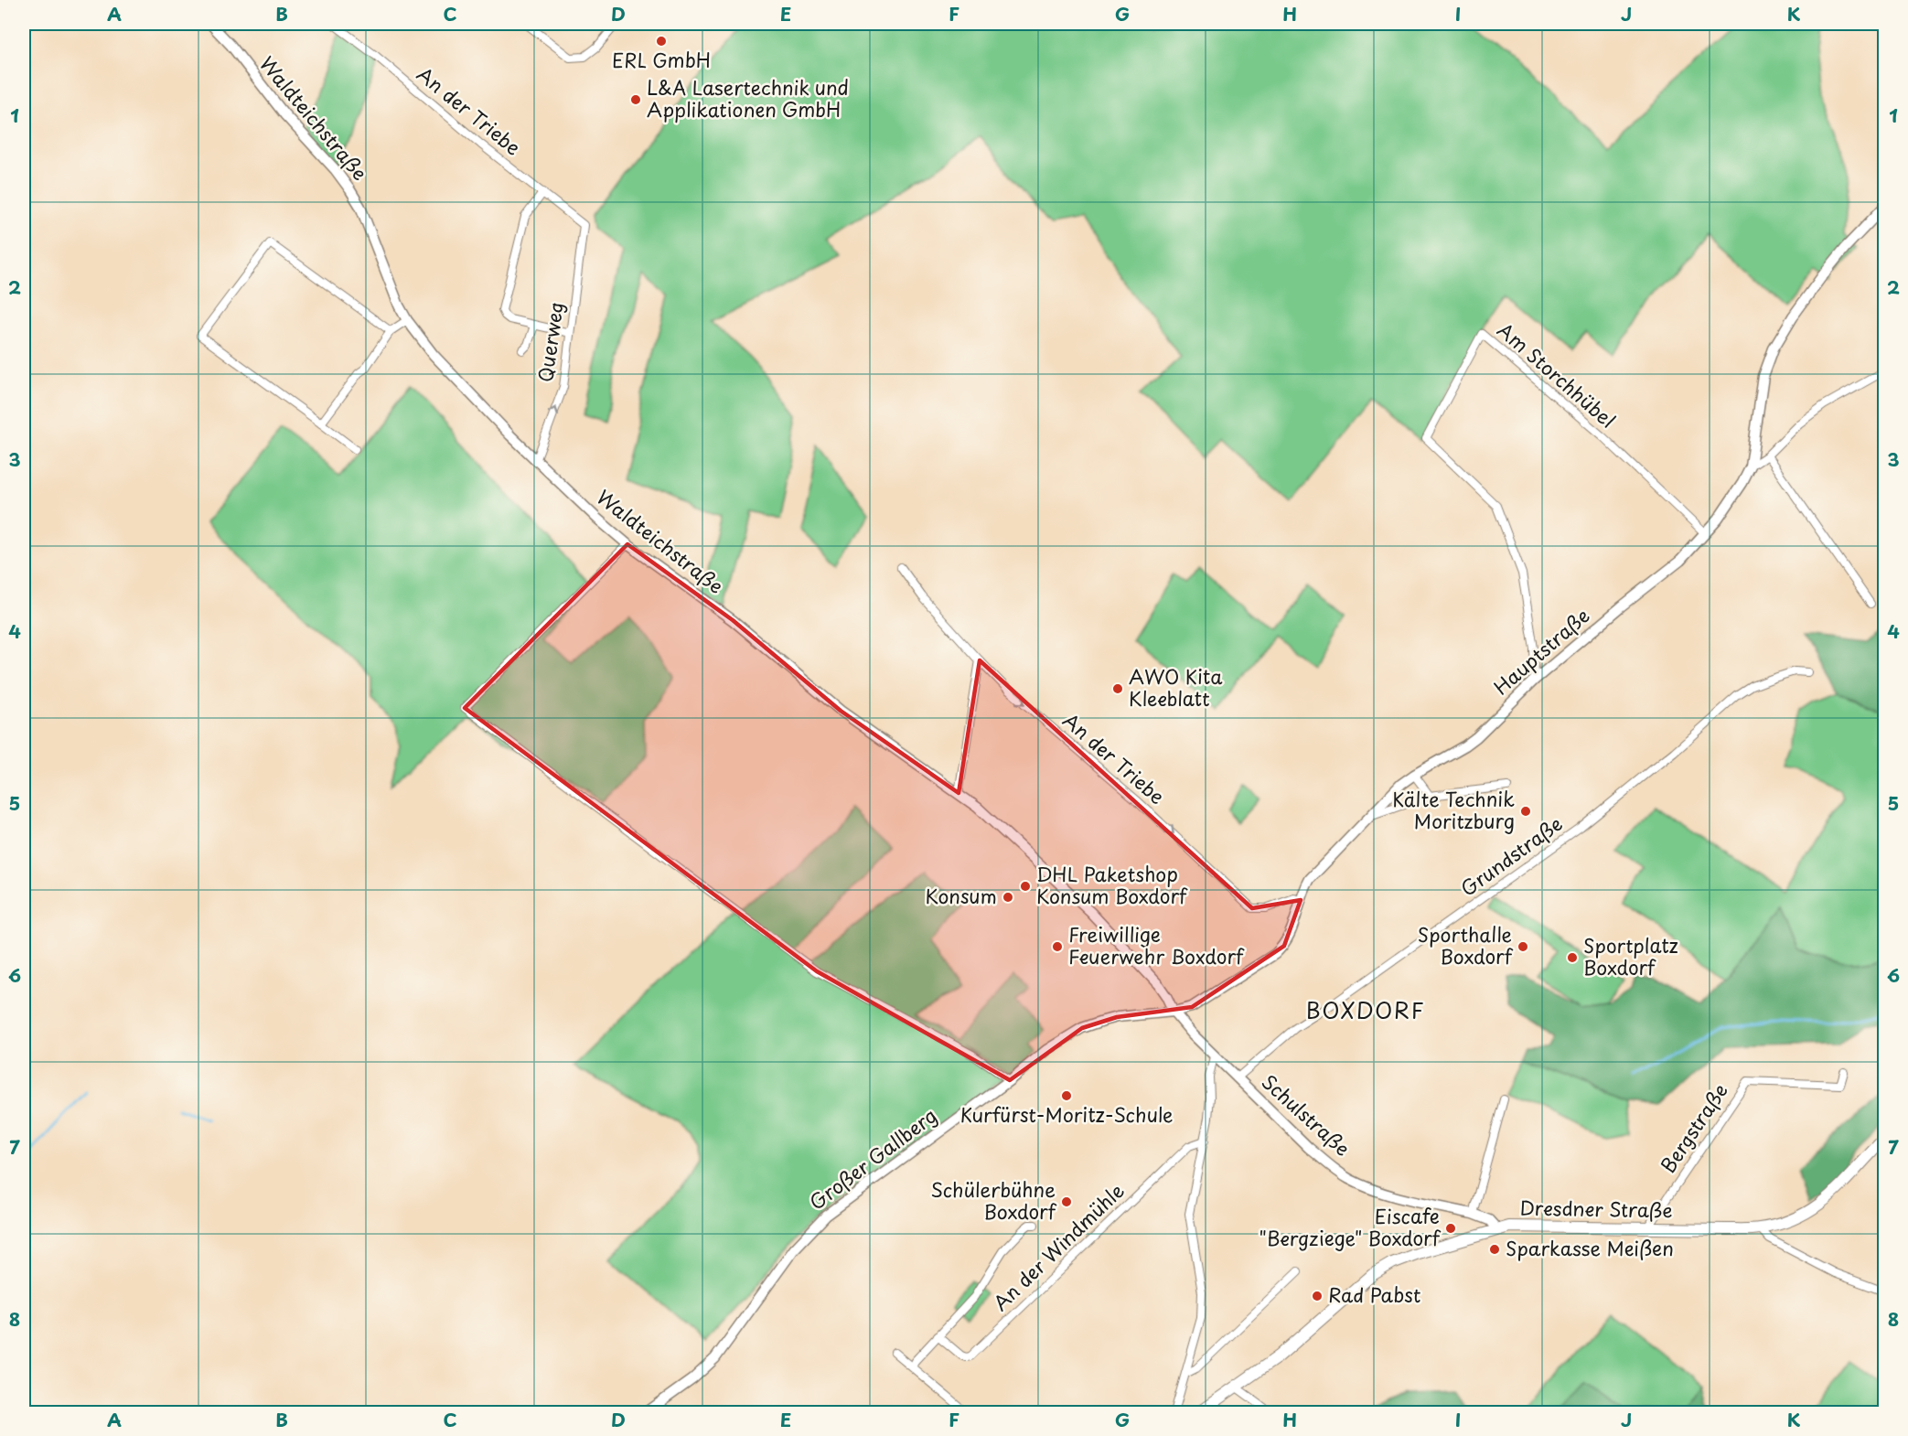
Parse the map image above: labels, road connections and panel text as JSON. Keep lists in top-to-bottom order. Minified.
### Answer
{"streets":{"main road":["Dresdner Straße"],"street":["An der Triebe","Waldteichstraße","Querweg","Am Storchhübel","Hauptstraße","Grundstraße","Schulstraße","Bergstraße","Großer Gallberg","An der Windmühle"]},"crossings":[["An der Triebe","Querweg"],["An der Triebe","Hauptstraße"],["Waldteichstraße","Querweg"],["Waldteichstraße","Hauptstraße"],["Waldteichstraße","Schulstraße"],["Waldteichstraße","Großer Gallberg"],["Am Storchhübel","Hauptstraße"],["Hauptstraße","Schulstraße"],["Hauptstraße","Großer Gallberg"],["Grundstraße","Schulstraße"],["Schulstraße","Großer Gallberg"],["Schulstraße","Dresdner Straße"],["Bergstraße","Dresdner Straße"]],"one_way":["An der Triebe","Querweg"],"districts":["BOXDORF"],"places":["ERL GmbH","L&A Lasertechnik und Applikationen GmbH","AWO Kita Kleeblatt","Kälte Technik Moritzburg","DHL Paketshop Konsum Boxdorf","Konsum","Freiwillige Feuerwehr Boxdorf","Sporthalle Boxdorf","Sportplatz Boxdorf","Kurfürst-Moritz-Schule","Schülerbühne Boxdorf","Eiscafe \"Bergziege\" Boxdorf","Sparkasse Meißen","Rad Pabst"],"grid":{"columns":["A","B","C","D","E","F","G","H","I","J","K"],"rows":["1","2","3","4","5","6","7","8"]}}
